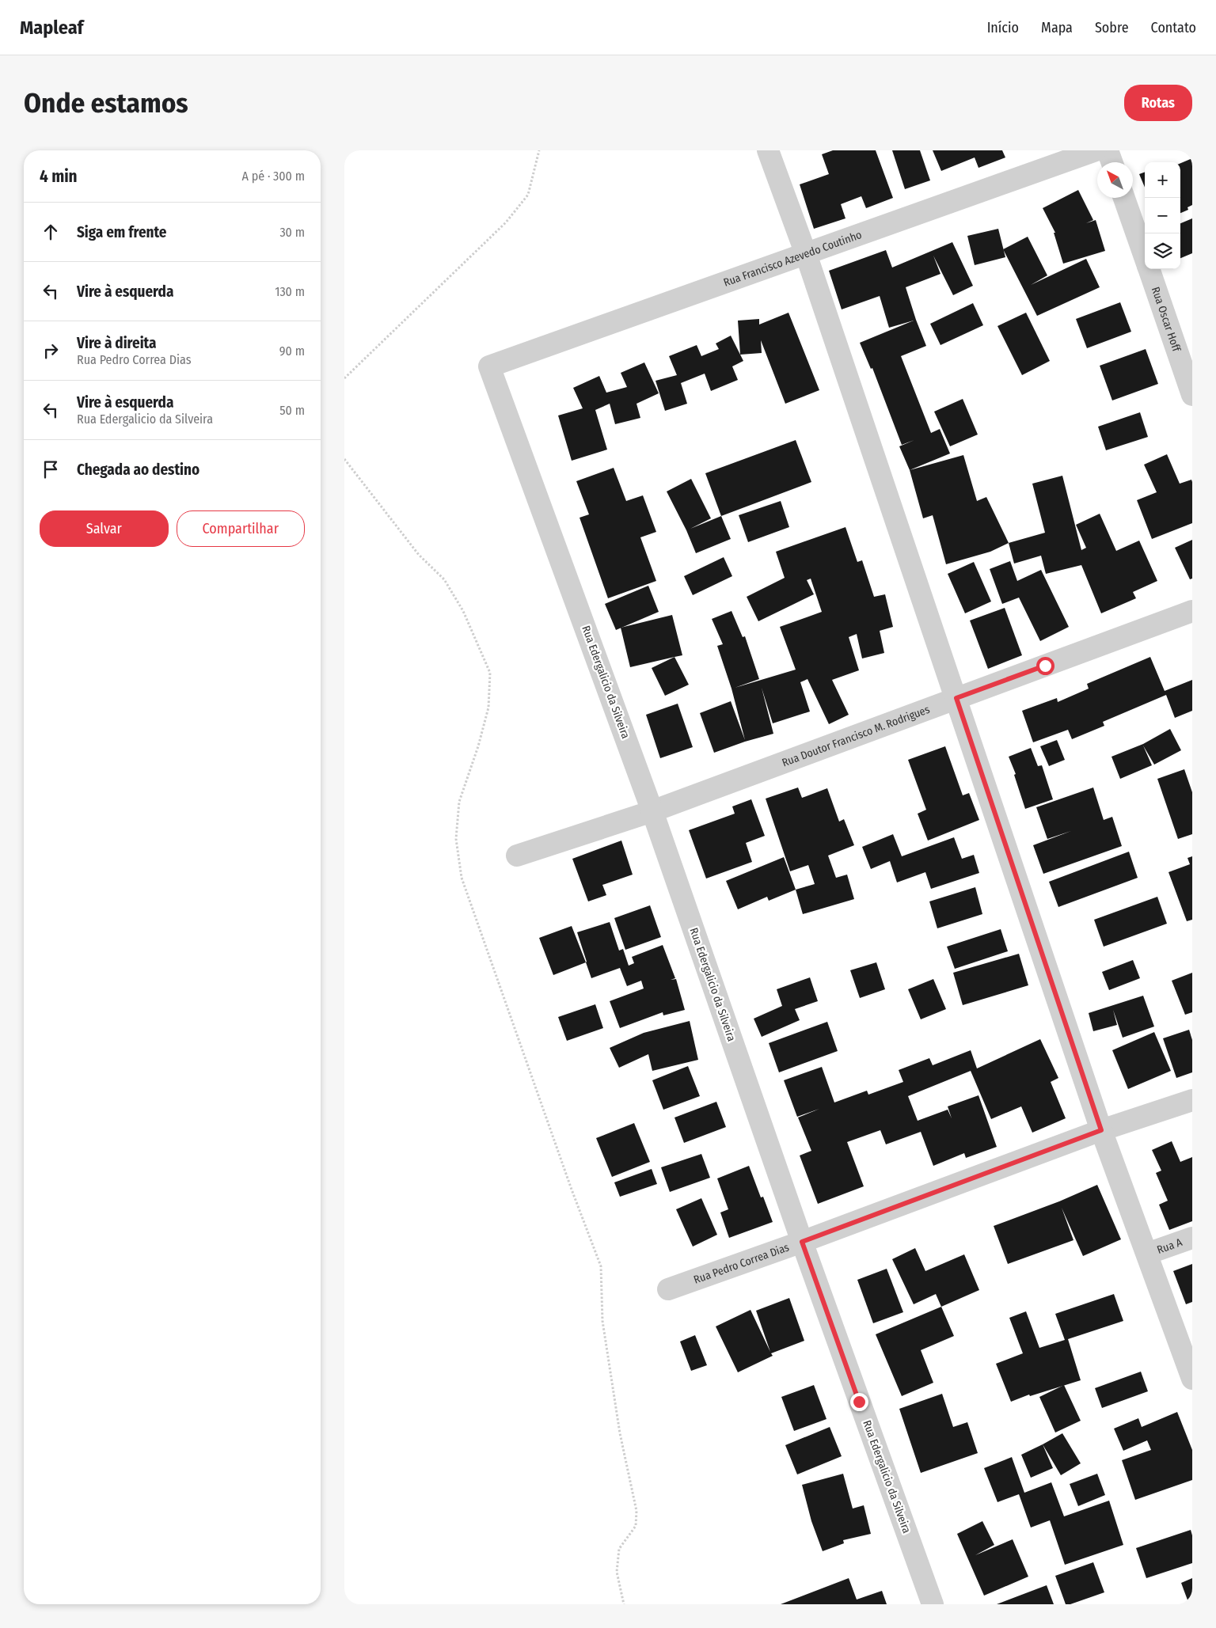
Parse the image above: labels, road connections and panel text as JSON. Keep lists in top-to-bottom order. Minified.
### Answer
{"streets":{"street":["Rua Francisco Azevedo Coutinho","Rua Oscar Hoff","Rua Edergalicio da Silveira","Rua Doutor Francisco M. Rodrigues","Rua A","Rua Pedro Correa Dias"]},"crossings":[["Rua Francisco Azevedo Coutinho","Rua Edergalicio da Silveira"],["Rua Edergalicio da Silveira","Rua Doutor Francisco M. Rodrigues"],["Rua Edergalicio da Silveira","Rua Pedro Correa Dias"]],"north":"top left","page":{"header":"Mapleaf","nav":["Início","Mapa","Sobre","Contato"],"buttons":["Rotas",["Salvar","Compartilhar"]],"title":"Onde estamos","heading":["4 min","A pé · 300 m"],"map_buttons":["+","−"],"list":[["Siga em frente","30 m"],["Vire à esquerda","130 m"],["Vire à direita","Rua Pedro Correa Dias","90 m"],["Vire à esquerda","Rua Edergalicio da Silveira","50 m"],"Chegada ao destino"]}}
